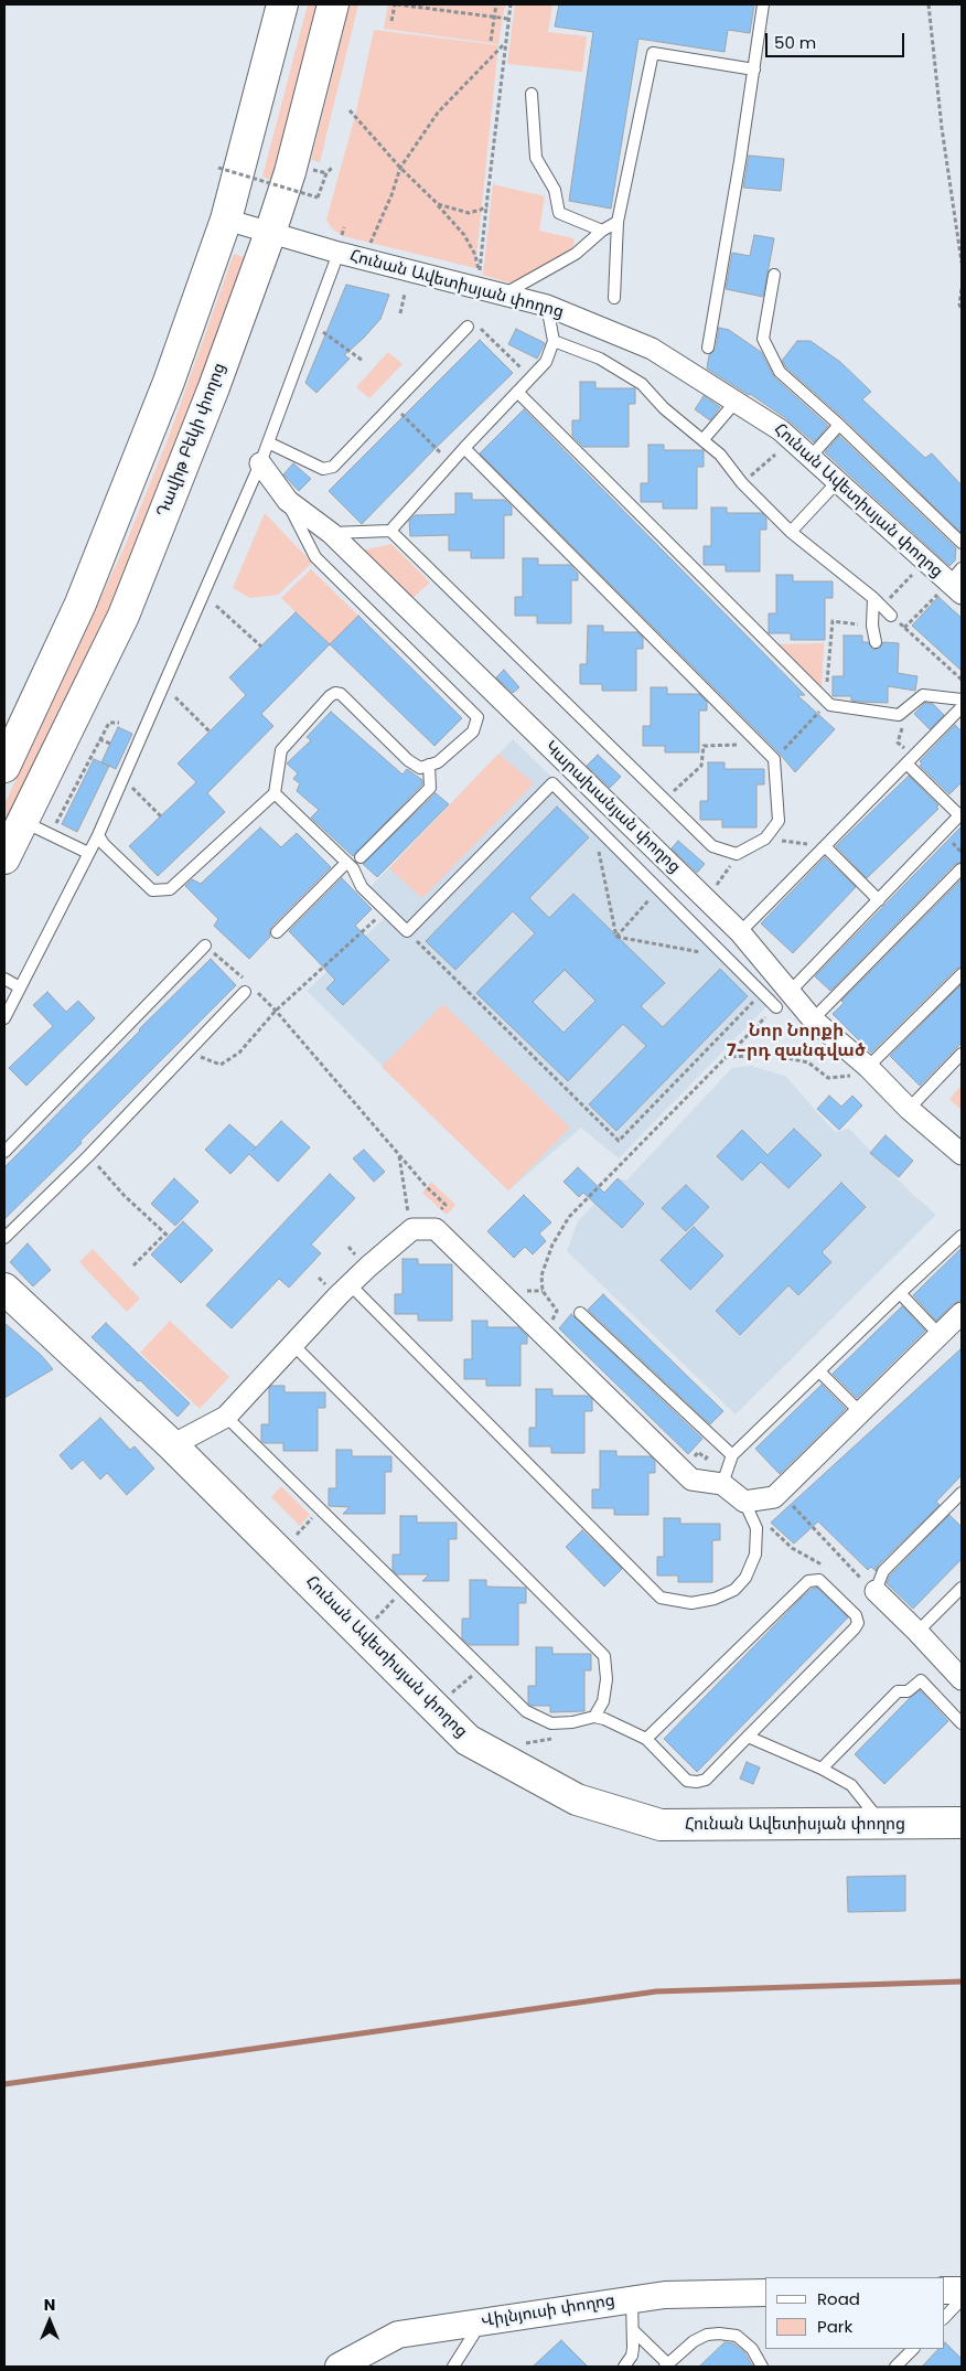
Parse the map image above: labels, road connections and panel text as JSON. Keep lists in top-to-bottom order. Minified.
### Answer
{"streets":{"main road":["Հունան Ավետիսյան փողոց","Դավիթ Բեկի փողոց"],"street":["Կարախանյան փողոց","Վիլնյուսի փողոց"]},"crossings":[["Հունան Ավետիսյան փողոց","Դավիթ Բեկի փողոց"]],"districts":["Նոր Նորքի 7-րդ զանգված"],"legend":["Road","Park"],"scale_bar":"50 m","north":"top"}
